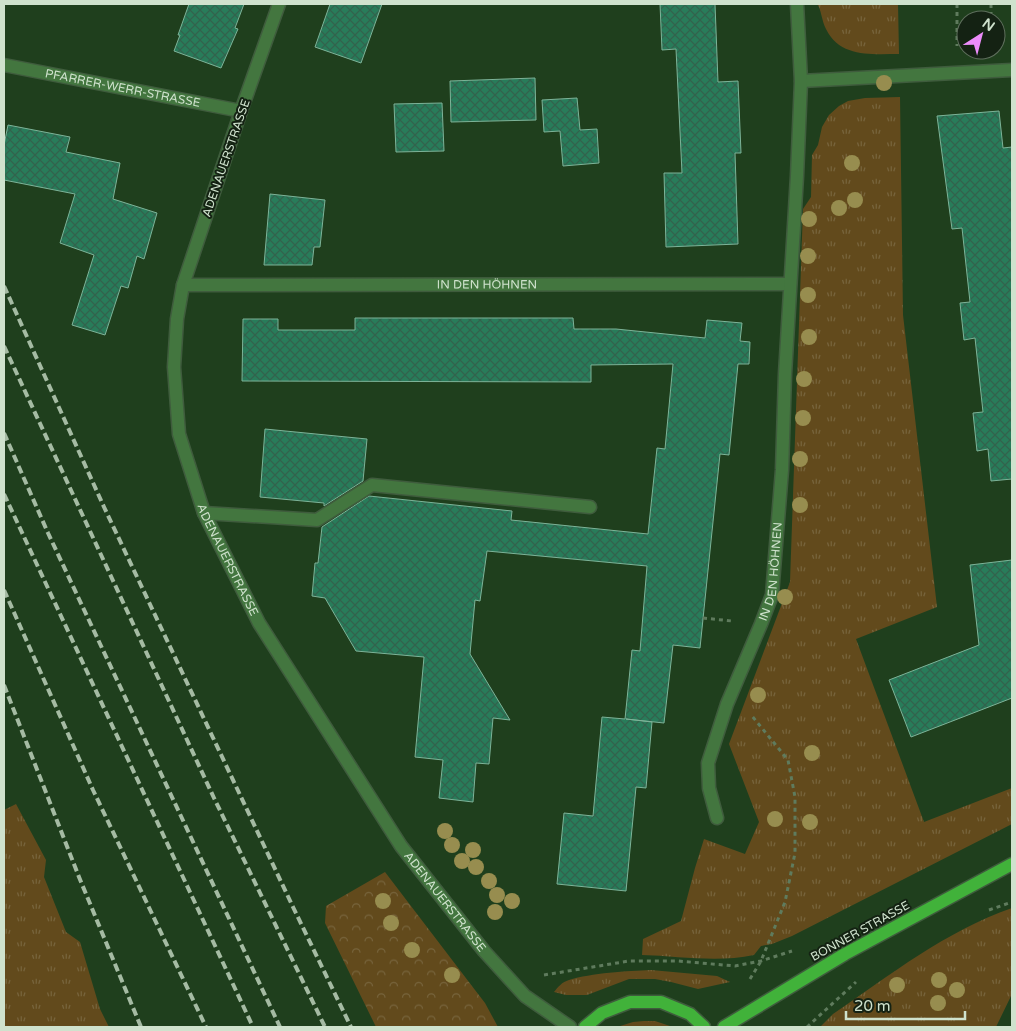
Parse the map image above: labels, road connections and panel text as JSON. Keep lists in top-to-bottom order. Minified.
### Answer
{"streets":{"main road":["BONNER STRASSE"],"street":["PFARRER-WERR-STRASSE","ADENAUERSTRASSE","IN DEN HÖHNEN"]},"crossings":[["PFARRER-WERR-STRASSE","ADENAUERSTRASSE"],["ADENAUERSTRASSE","IN DEN HÖHNEN"]],"scale_bar":"20 m","north":"top right"}
